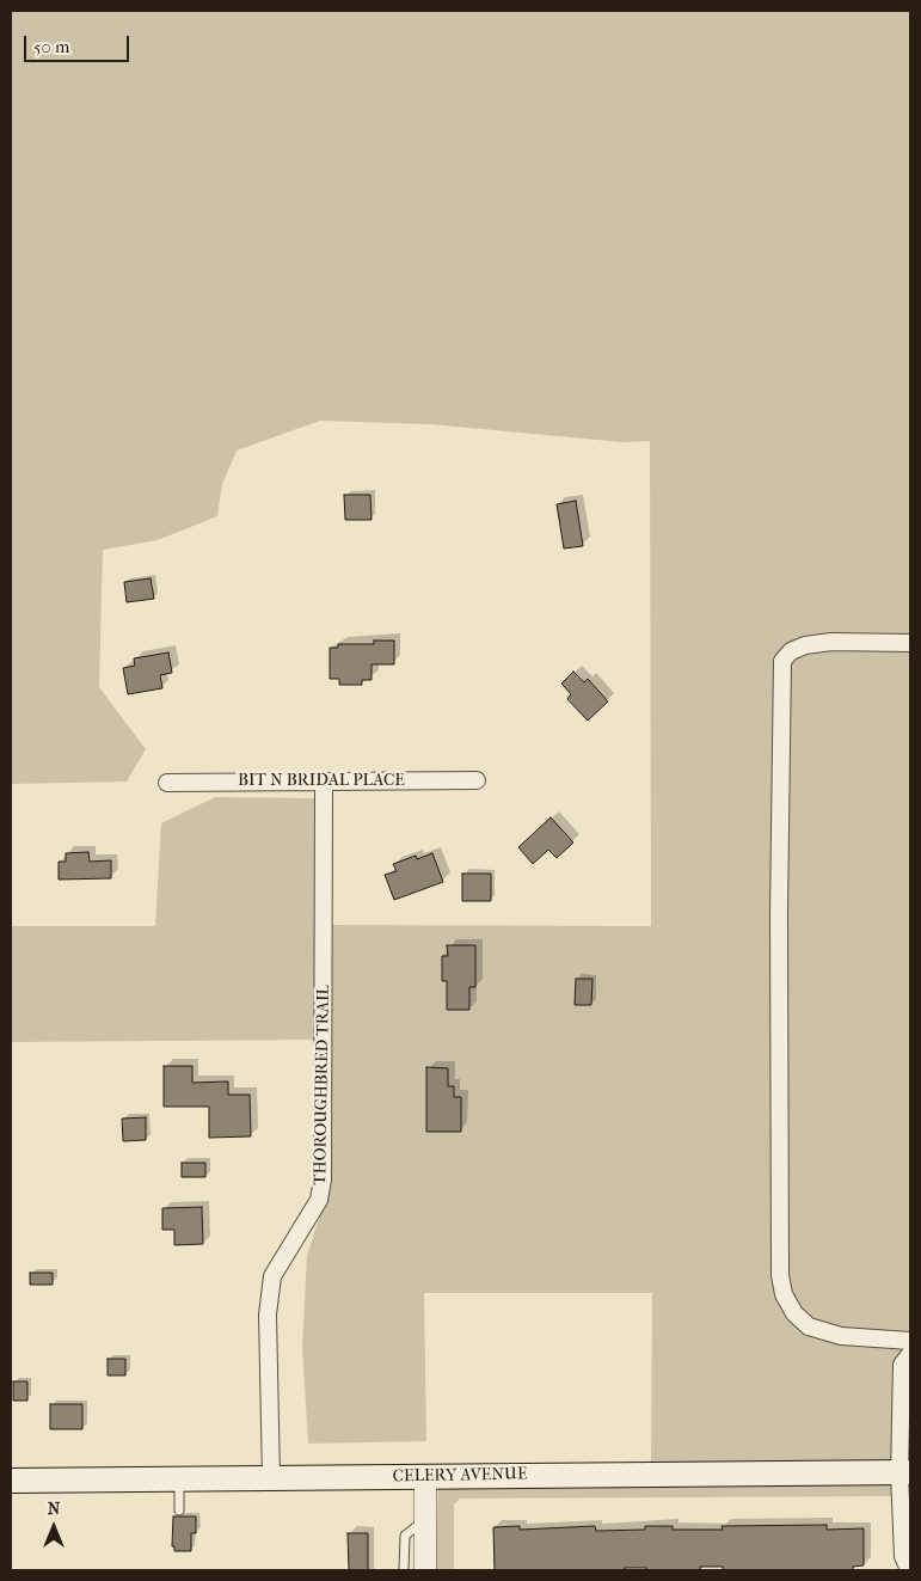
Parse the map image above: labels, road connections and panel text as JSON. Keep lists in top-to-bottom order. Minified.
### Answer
{"streets":{"main road":["CELERY AVENUE"],"street":["BIT N BRIDAL PLACE","THOROUGHBRED TRAIL"]},"crossings":[["BIT N BRIDAL PLACE","THOROUGHBRED TRAIL"],["THOROUGHBRED TRAIL","CELERY AVENUE"]],"scale_bar":"50 m","north":"top"}
